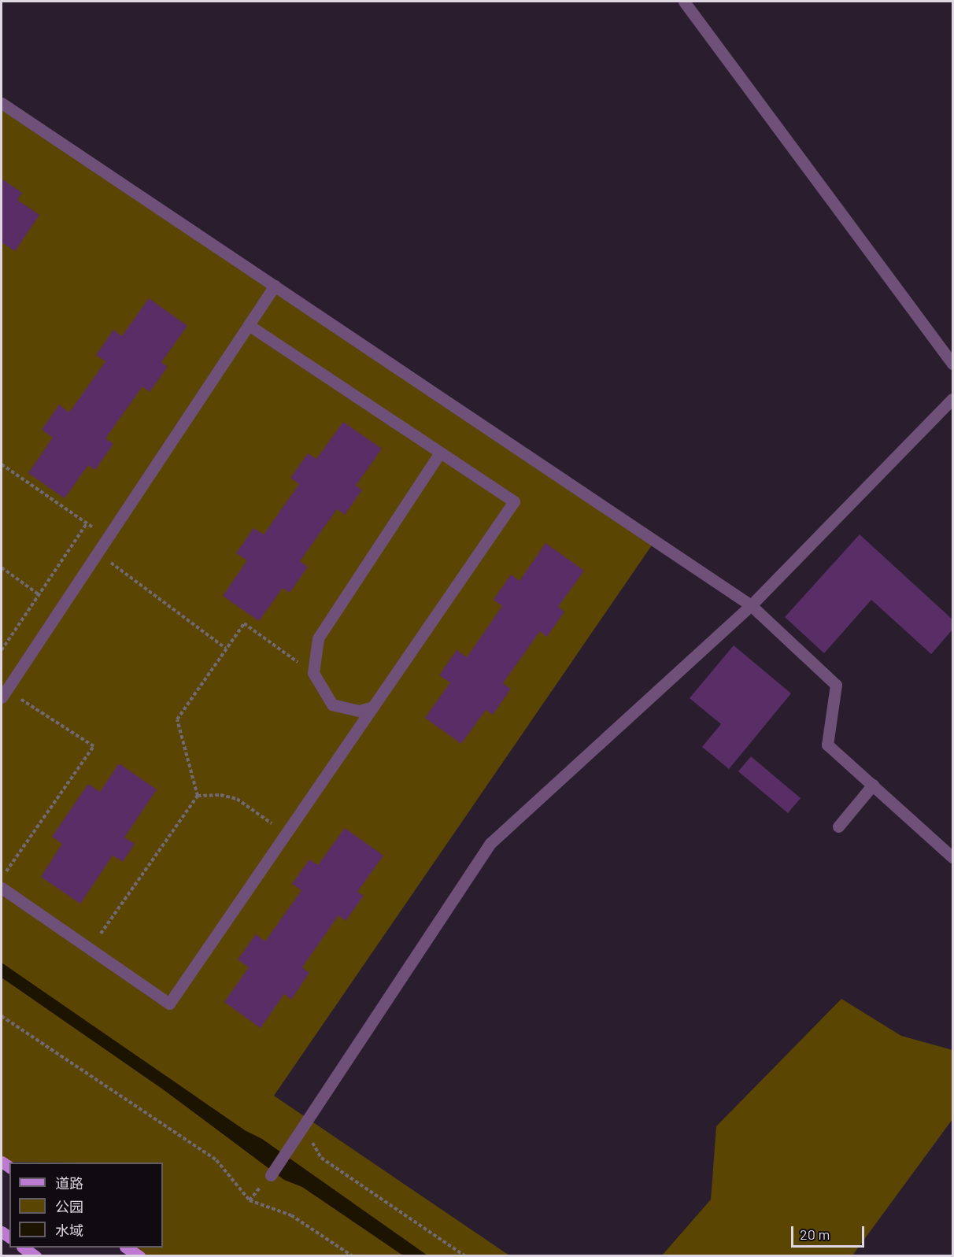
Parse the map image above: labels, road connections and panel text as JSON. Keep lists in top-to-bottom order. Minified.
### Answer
{"legend":["道路","公园","水域"],"scale_bar":"20 m"}
